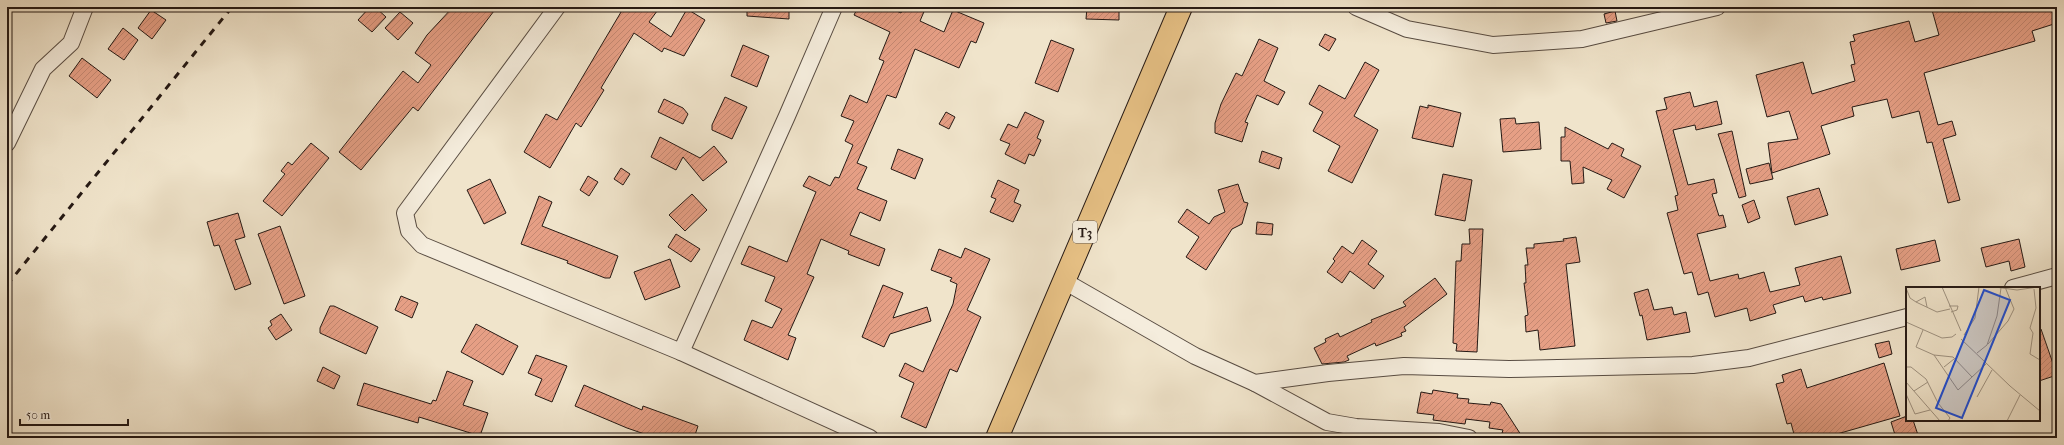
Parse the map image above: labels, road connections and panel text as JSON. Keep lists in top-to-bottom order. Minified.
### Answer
{"streets":{"highway":["T3"]},"scale_bar":"50 m"}
